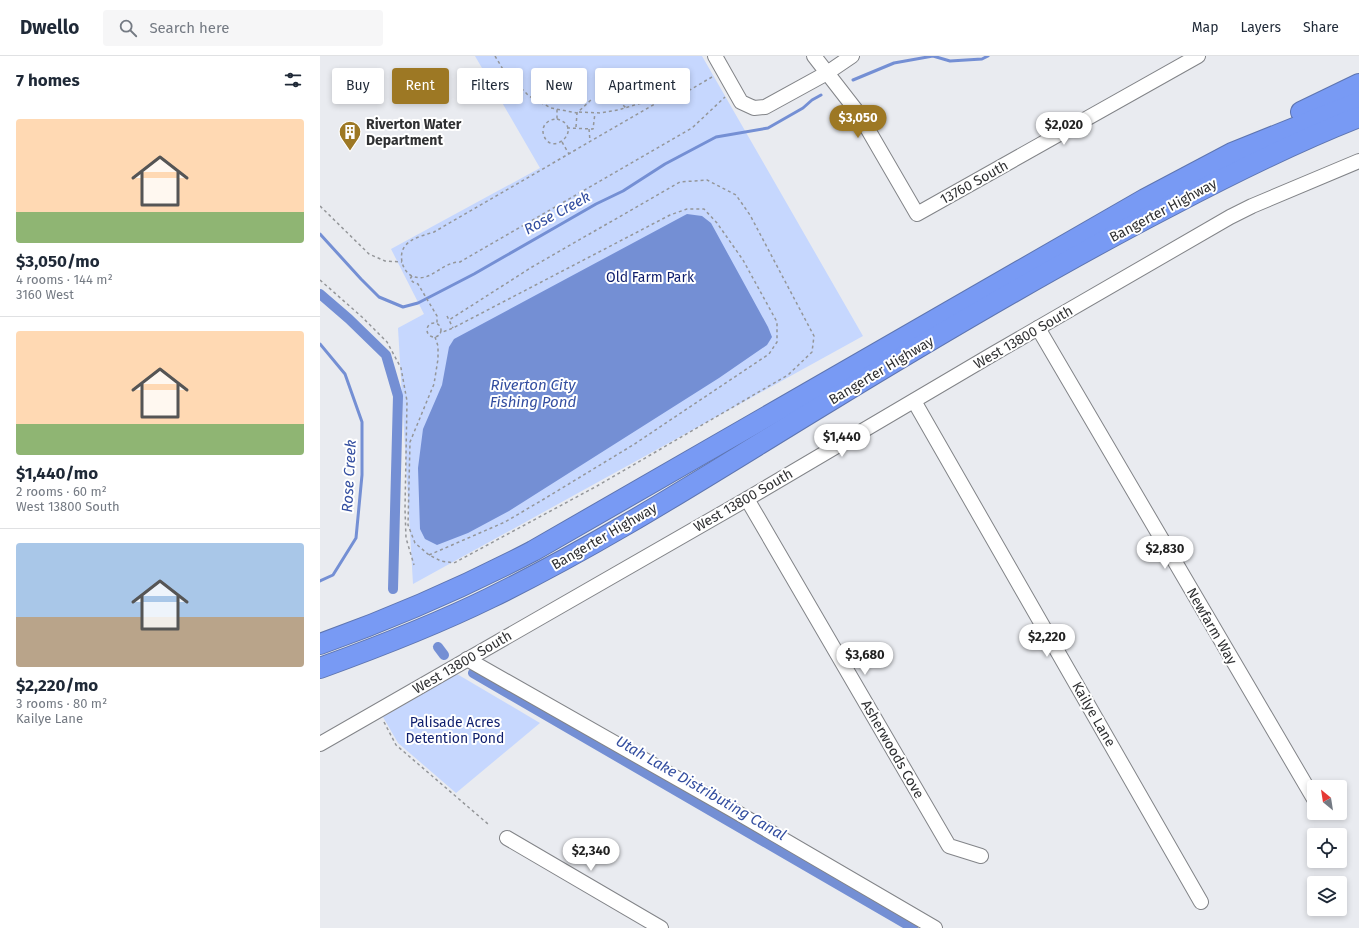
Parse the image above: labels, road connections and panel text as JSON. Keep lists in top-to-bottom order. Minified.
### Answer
{"streets":{"highway":["Bangerter Highway"],"street":["13760 South","West 13800 South","Newfarm Way","Kailye Lane","Asherwoods Cove"]},"crossings":[["West 13800 South","Newfarm Way"],["West 13800 South","Kailye Lane"],["West 13800 South","Asherwoods Cove"]],"water":["Rose Creek","Riverton City Fishing Pond","Utah Lake Distributing Canal"],"parks":["Old Farm Park","Palisade Acres Detention Pond"],"places":{"building":["Riverton Water Department"]},"north":"top left","page":{"header":"Dwello","search":"Search here","nav":["Map","Layers","Share"],"heading":"7 homes","chip":["Buy","Rent","Filters","New","Apartment"],"list":[{"name":"$3,050/mo","note":"4 rooms · 144 m² · 3160 West"},{"name":"$1,440/mo","note":"2 rooms · 60 m² · West 13800 South"},{"name":"$2,220/mo","note":"3 rooms · 80 m² · Kailye Lane"}],"price":["$3,050","$2,020","$1,440","$2,830","$2,220","$3,680","$2,340"]}}
